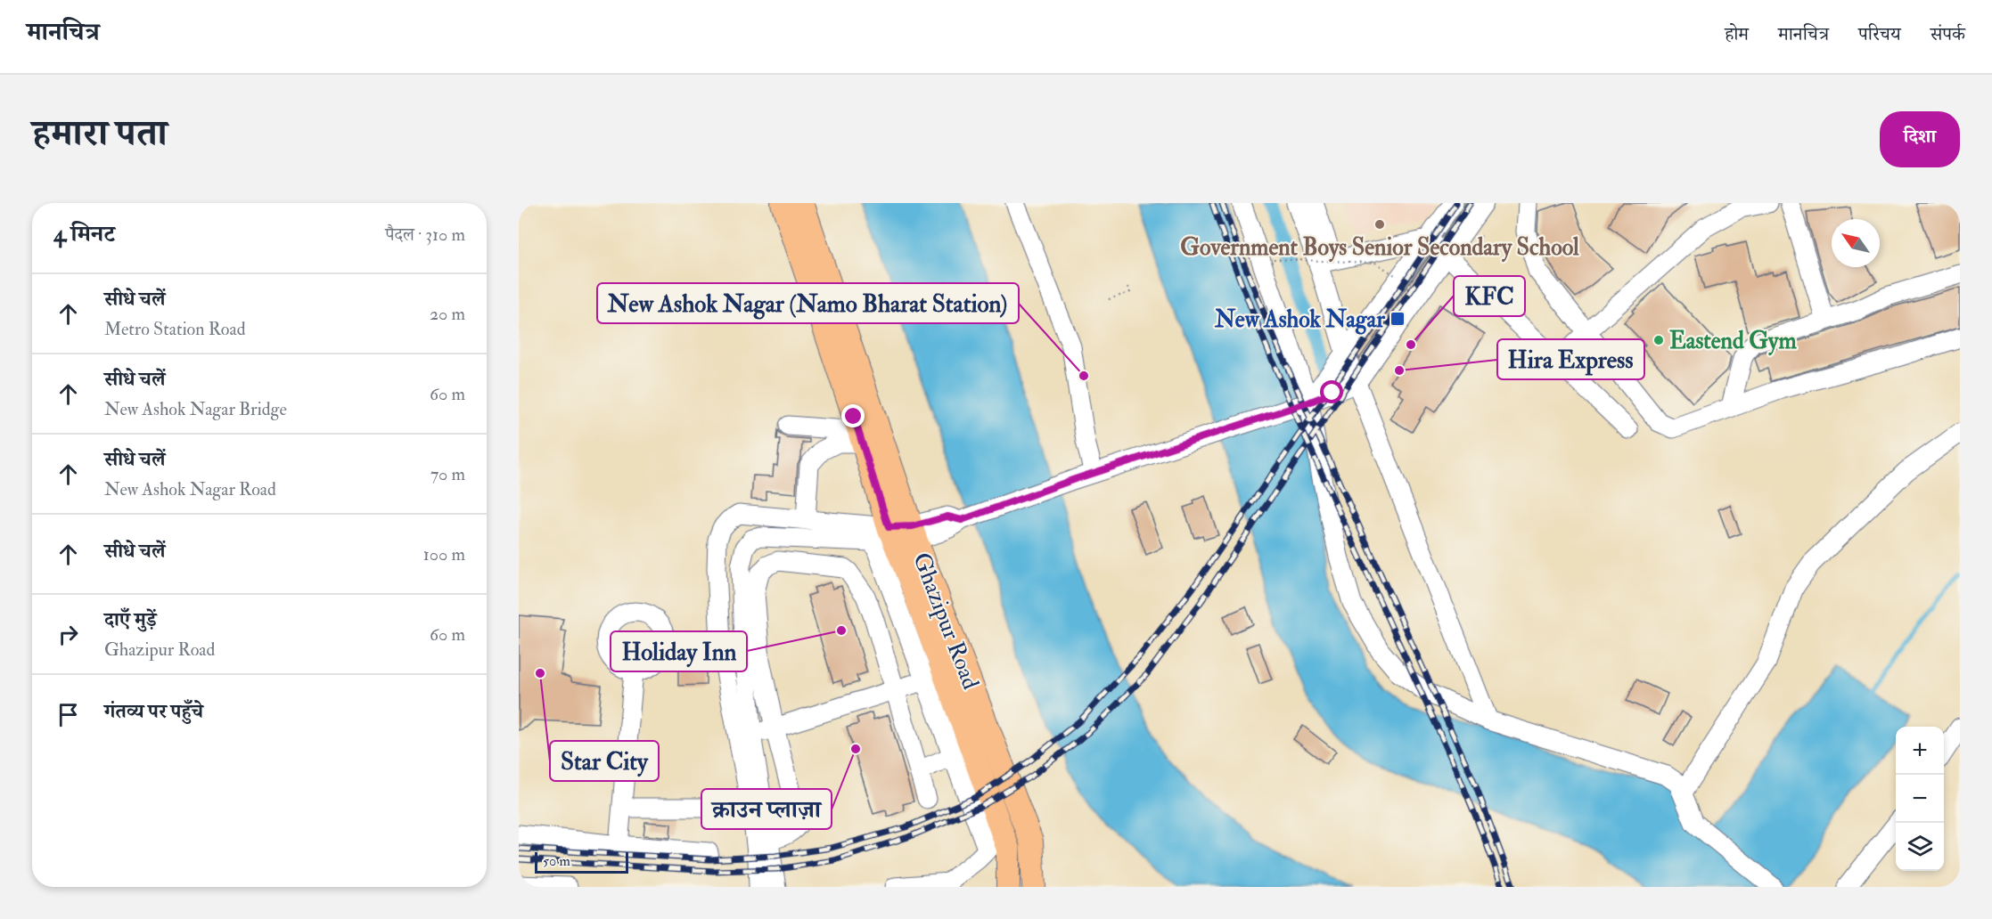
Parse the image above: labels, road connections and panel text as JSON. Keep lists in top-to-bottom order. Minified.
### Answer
{"streets":{"main road":["Ghazipur Road"]},"places":{"other":["Government Boys Senior Secondary School","Eastend Gym","KFC","Hira Express","New Ashok Nagar (Namo Bharat Station)","Holiday Inn","Star City","क्राउन प्लाज़ा"],"transit":["New Ashok Nagar"]},"scale_bar":"50 m","north":"top left","page":{"header":"मानचित्र","nav":["होम","मानचित्र","परिचय","संपर्क"],"title":"हमारा पता","buttons":"दिशा","heading":["4 मिनट","पैदल · 310 m"],"list":[["सीधे चलें","Metro Station Road","20 m"],["सीधे चलें","New Ashok Nagar Bridge","60 m"],["सीधे चलें","New Ashok Nagar Road","70 m"],["सीधे चलें","100 m"],["दाएँ मुड़ें","Ghazipur Road","60 m"],"गंतव्य पर पहुँचे"],"map_buttons":["+","−"],"scale":"50 m"}}
